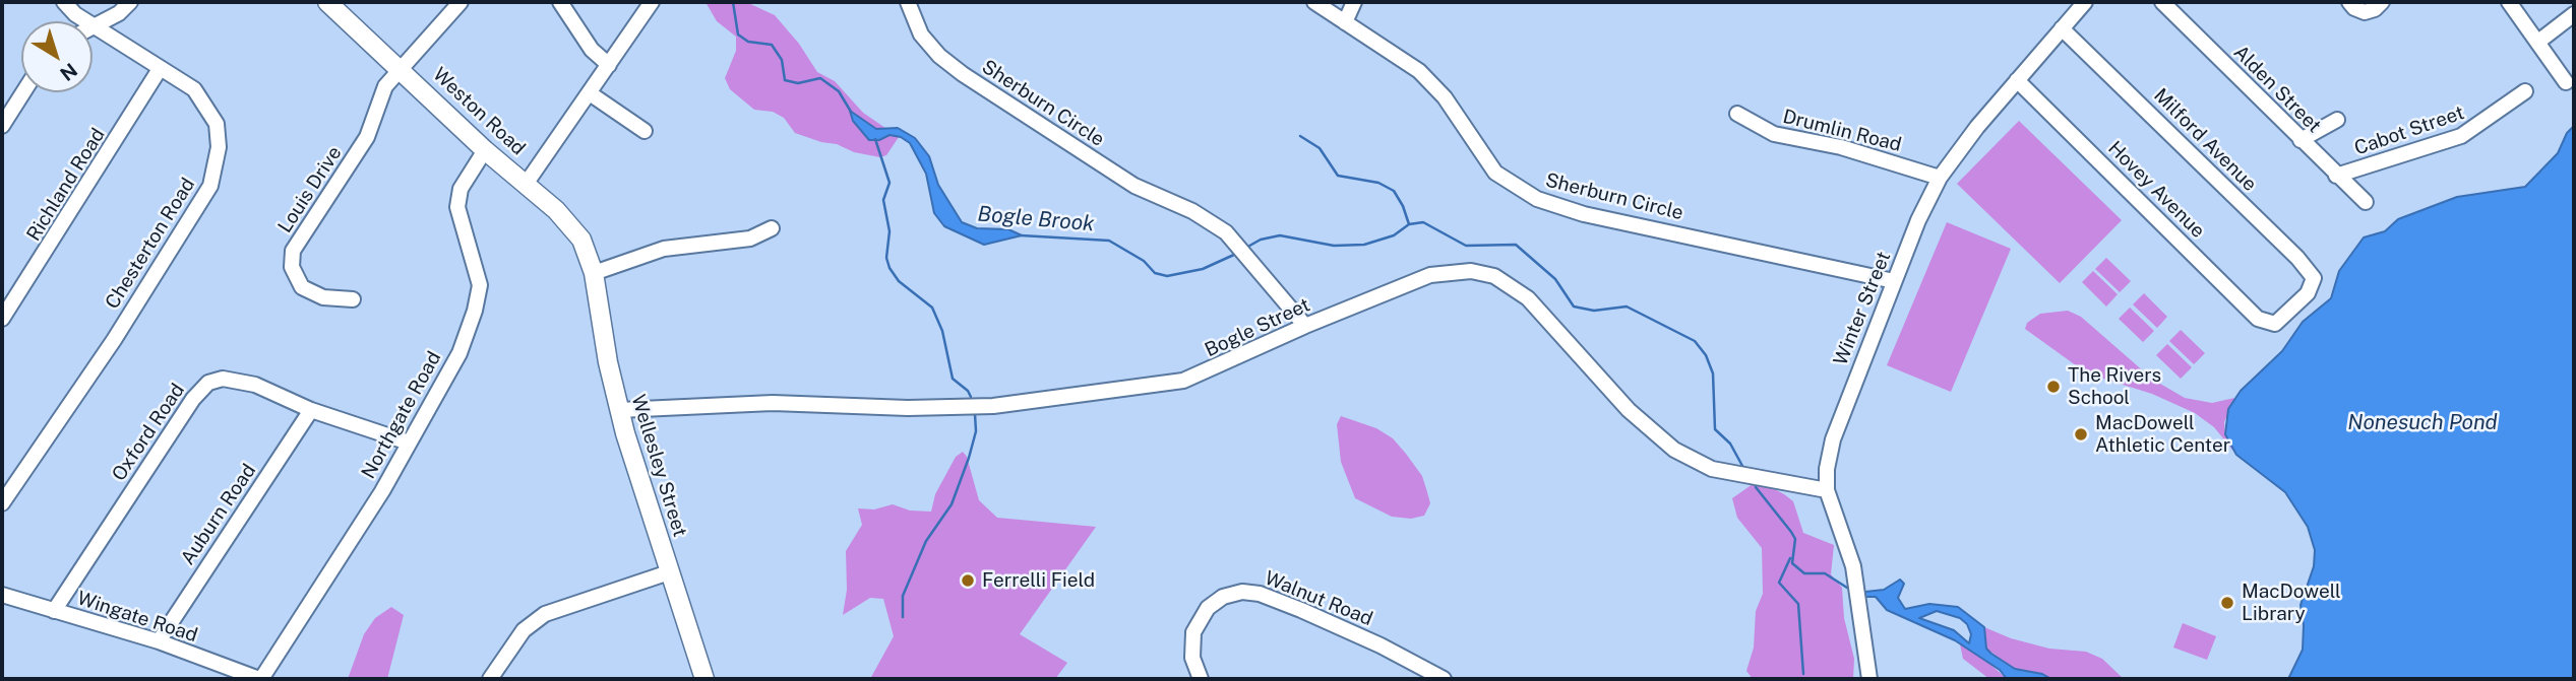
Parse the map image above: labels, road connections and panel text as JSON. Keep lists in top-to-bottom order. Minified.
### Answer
{"streets":{"main road":["Weston Road","Wellesley Street"],"street":["Alden Street","Sherburn Circle","Drumlin Road","Cabot Street","Milford Avenue","Richland Road","Louis Drive","Hovey Avenue","Chesterton Road","Winter Street","Bogle Street","Northgate Road","Oxford Road","Auburn Road","Walnut Road","Wingate Road"]},"crossings":[["Alden Street","Cabot Street"],["Sherburn Circle","Winter Street"],["Sherburn Circle","Bogle Street"],["Weston Road","Louis Drive"],["Weston Road","Northgate Road"],["Weston Road","Wellesley Street"],["Drumlin Road","Winter Street"],["Milford Avenue","Hovey Avenue"],["Milford Avenue","Winter Street"],["Richland Road","Chesterton Road"],["Hovey Avenue","Winter Street"],["Winter Street","Bogle Street"],["Bogle Street","Wellesley Street"],["Northgate Road","Oxford Road"],["Northgate Road","Wingate Road"],["Oxford Road","Auburn Road"],["Oxford Road","Wingate Road"],["Auburn Road","Wingate Road"]],"water":["Bogle Brook","Nonesuch Pond"],"places":["The Rivers School","MacDowell Athletic Center","Ferrelli Field","MacDowell Library"],"north":"bottom right"}
